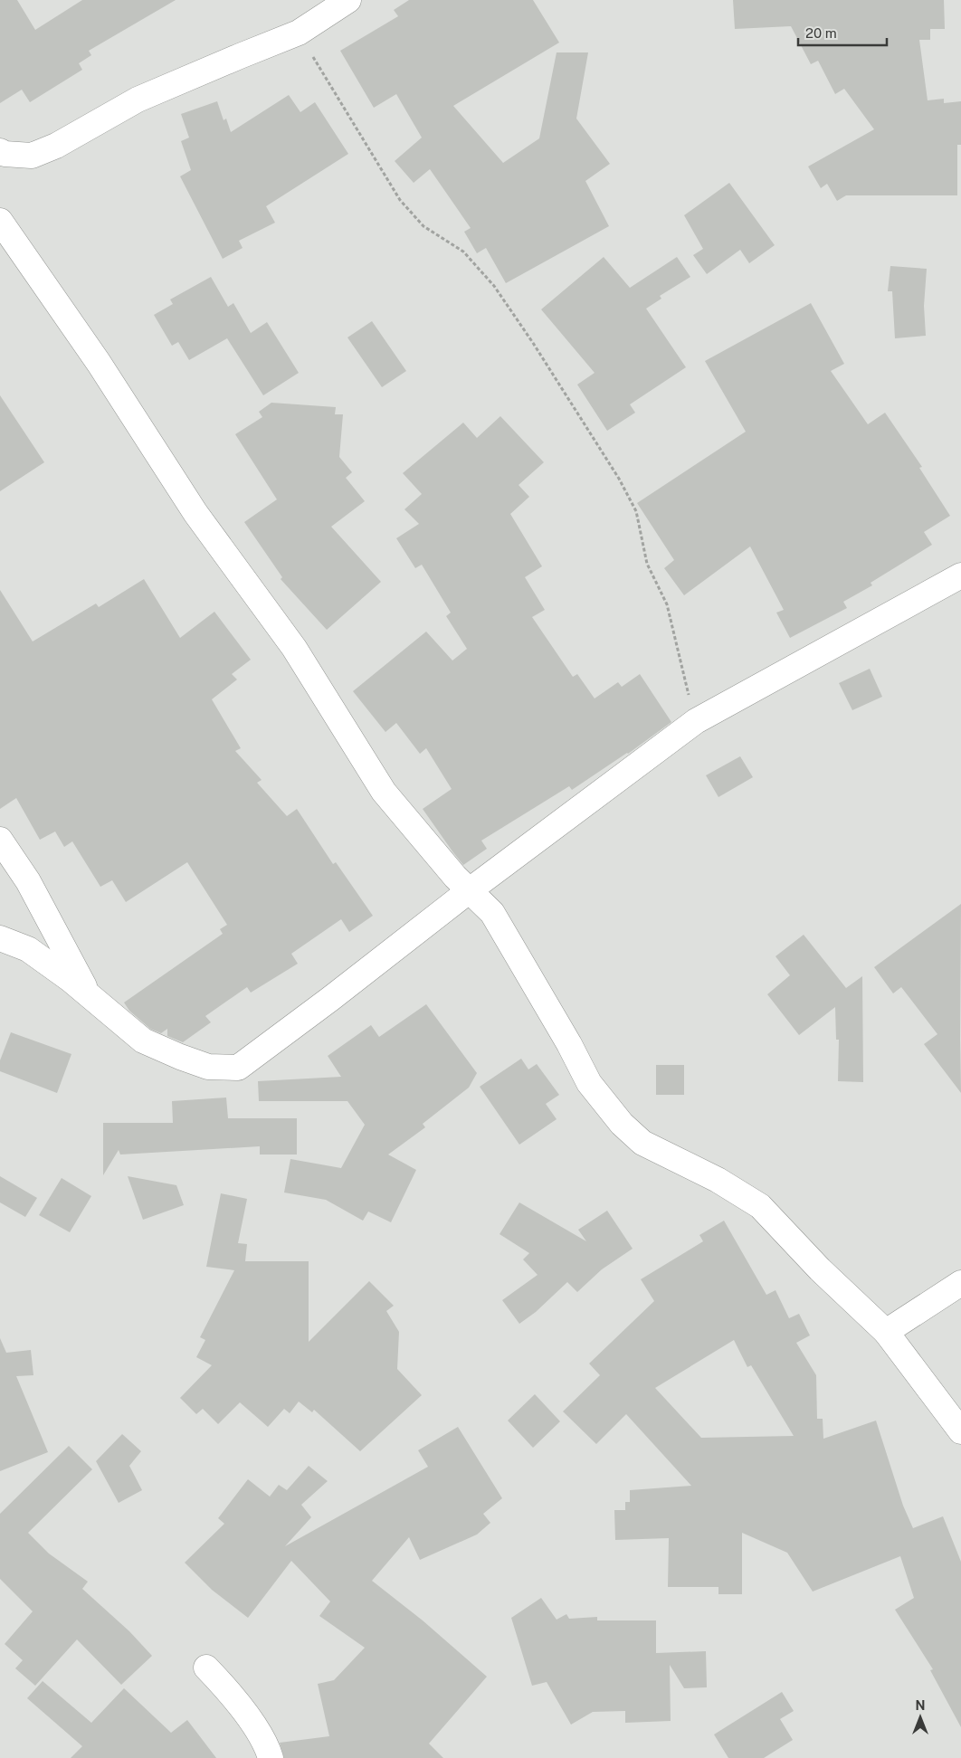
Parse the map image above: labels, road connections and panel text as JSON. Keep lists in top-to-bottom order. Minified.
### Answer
{"scale_bar":"20 m","north":"top"}
